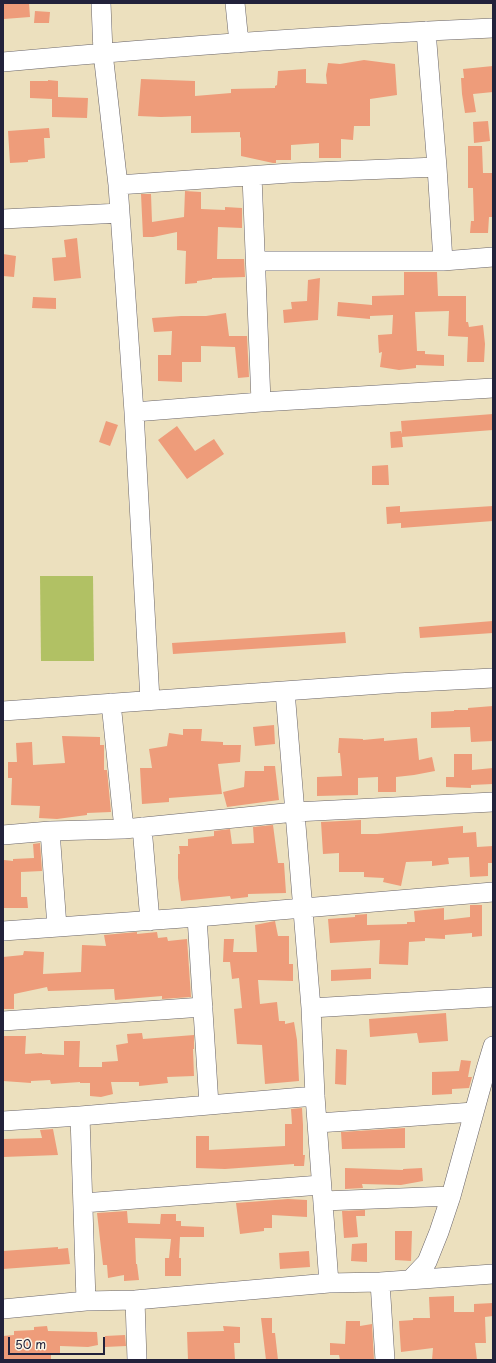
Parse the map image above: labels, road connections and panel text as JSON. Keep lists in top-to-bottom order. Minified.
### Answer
{"scale_bar":"50 m"}
